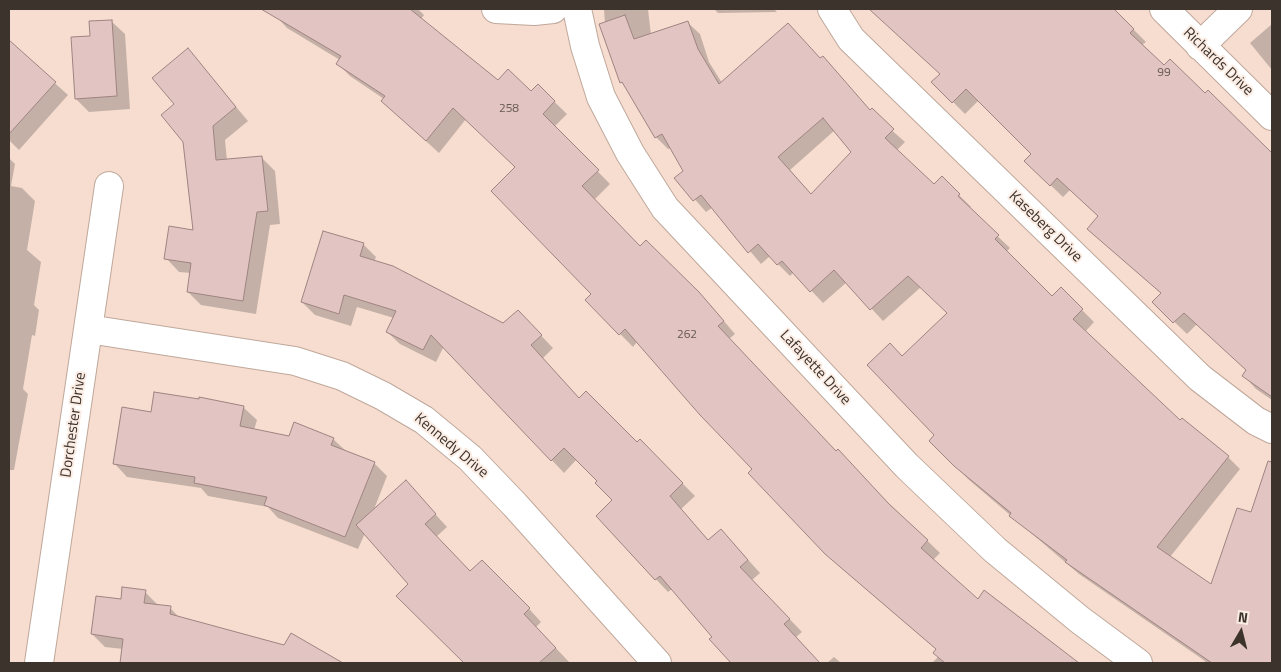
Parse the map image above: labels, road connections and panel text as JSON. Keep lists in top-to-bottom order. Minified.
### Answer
{"streets":{"street":["Richards Drive","Kaseberg Drive","Lafayette Drive","Dorchester Drive","Kennedy Drive"]},"crossings":[["Dorchester Drive","Kennedy Drive"]],"house_numbers":["99","258","262"],"north":"top"}
